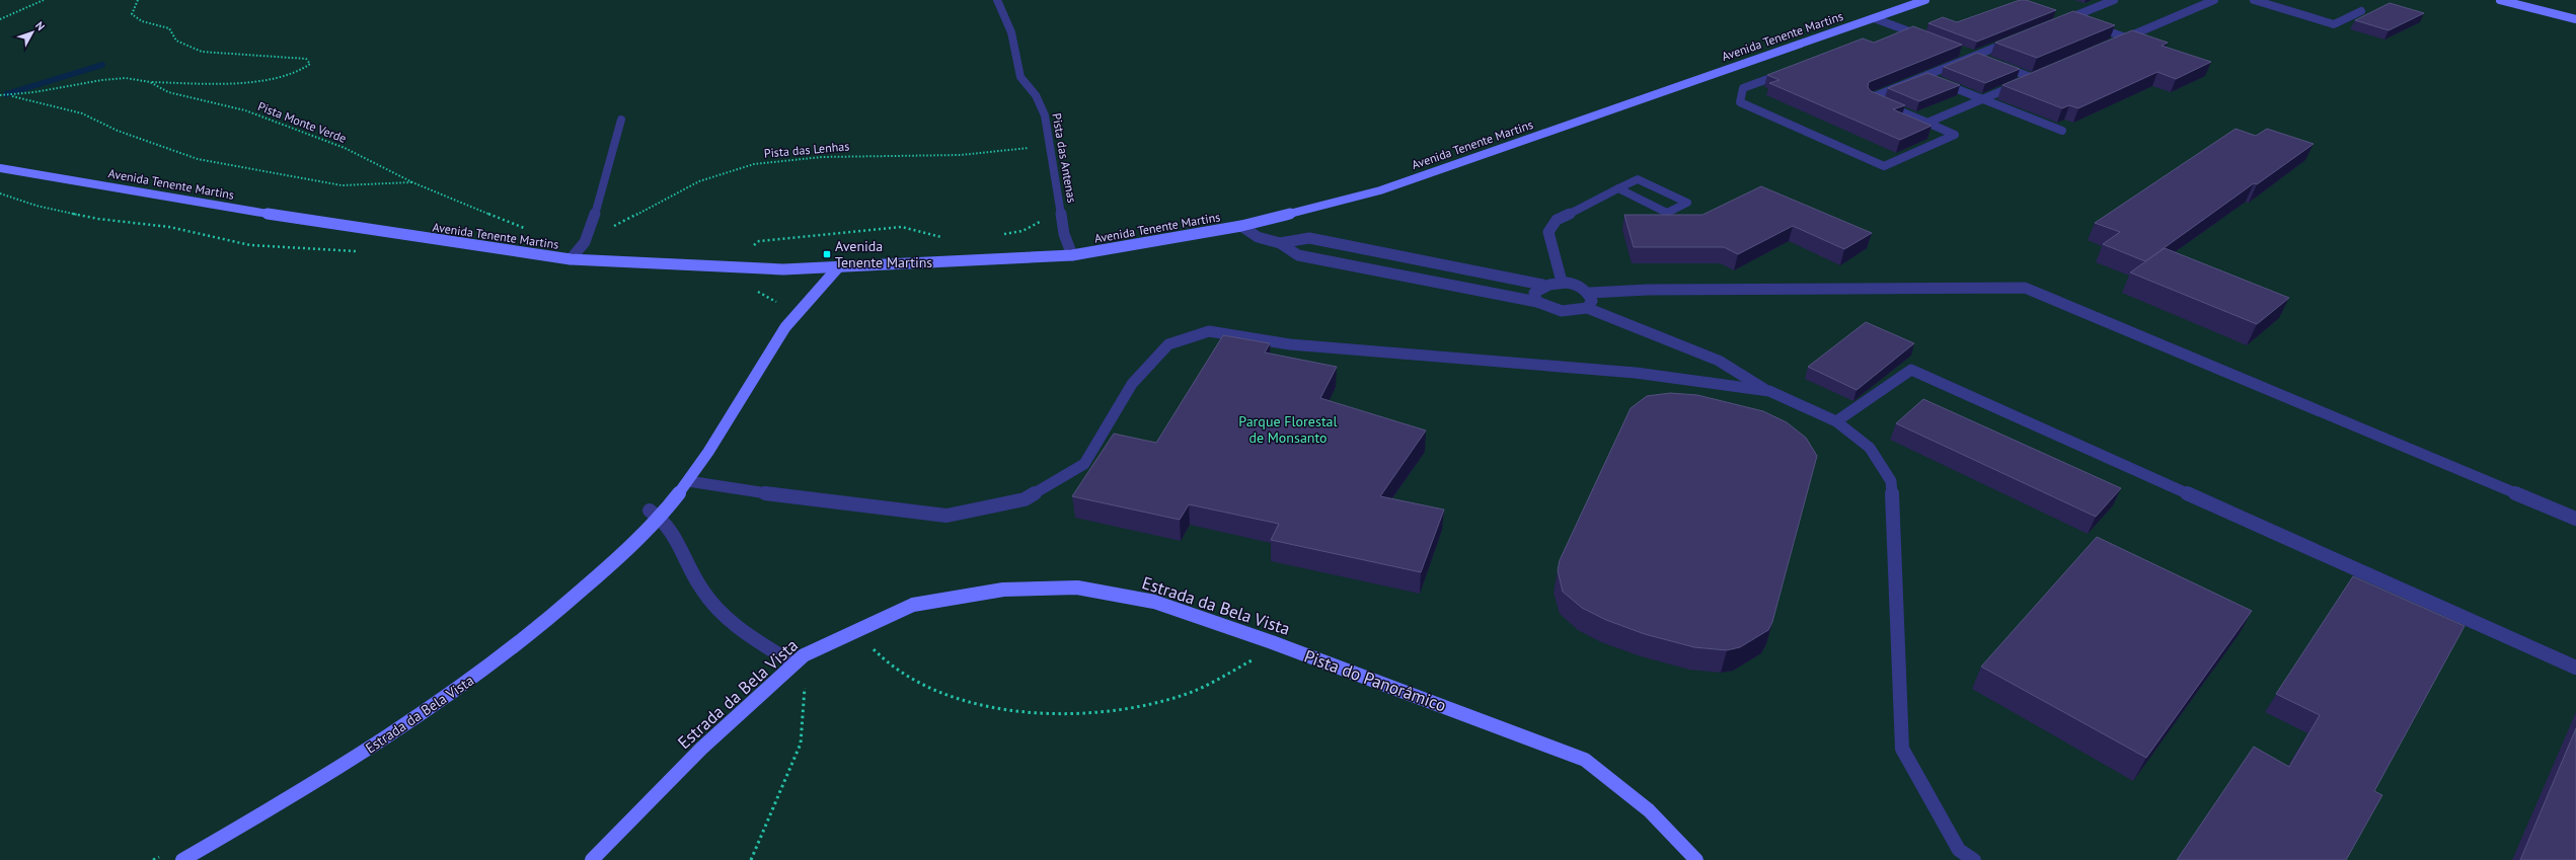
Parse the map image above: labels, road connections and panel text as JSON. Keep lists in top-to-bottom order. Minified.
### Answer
{"streets":{"street":["Avenida Tenente Martins","Pista das Antenas","Estrada da Bela Vista"],"path":["Pista Monte Verde","Pista das Lenhas"]},"crossings":[["Avenida Tenente Martins","Pista das Antenas"],["Avenida Tenente Martins","Estrada da Bela Vista"],["Pista das Lenhas","Pista das Antenas"]],"parks":["Parque Florestal de Monsanto"],"places":{"transit":["Avenida Tenente Martins"]},"north":"top right"}
